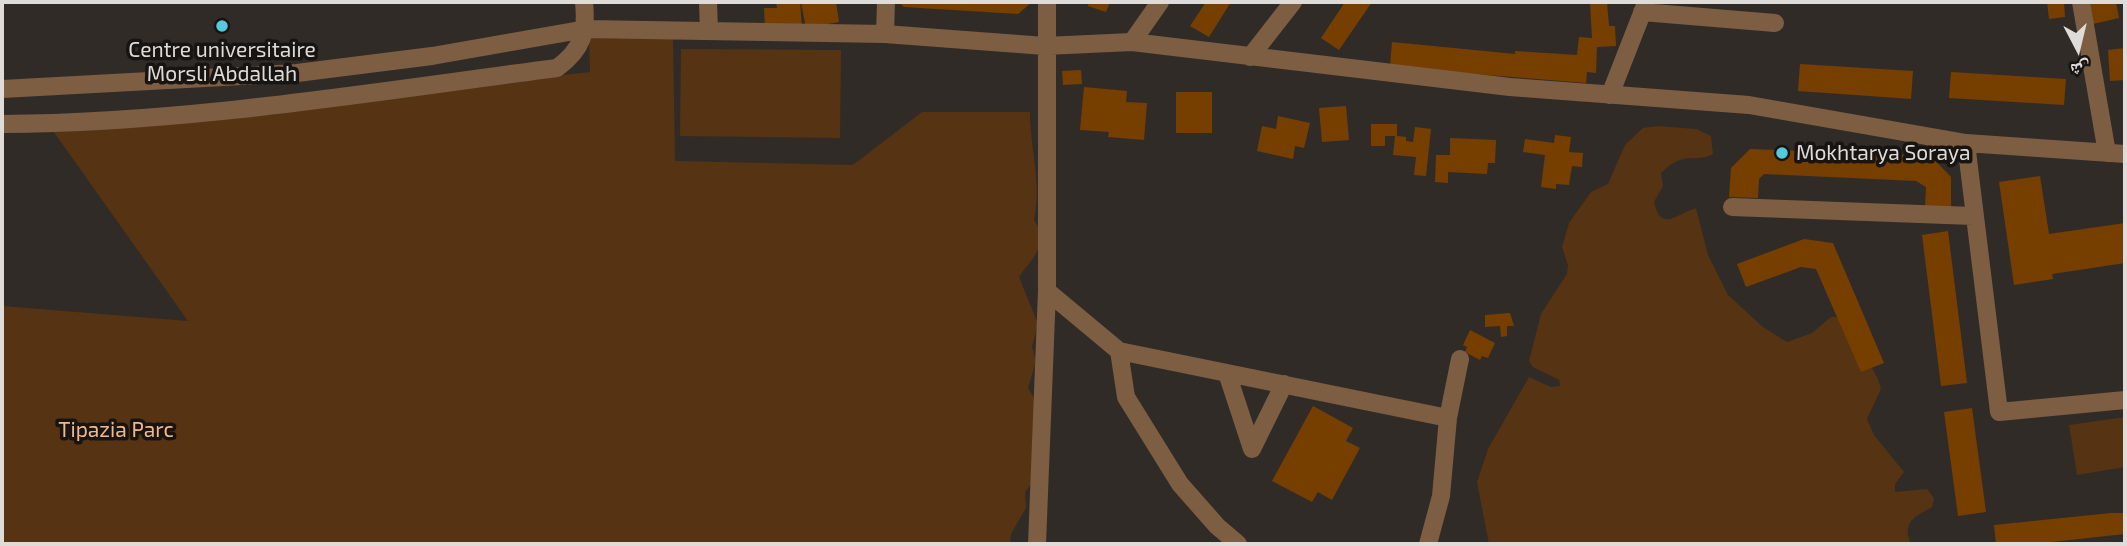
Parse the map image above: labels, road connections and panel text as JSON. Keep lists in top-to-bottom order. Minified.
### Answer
{"parks":["Tipazia Parc"],"places":["Centre universitaire Morsli Abdallah","Mokhtarya Soraya"],"north":"bottom"}
